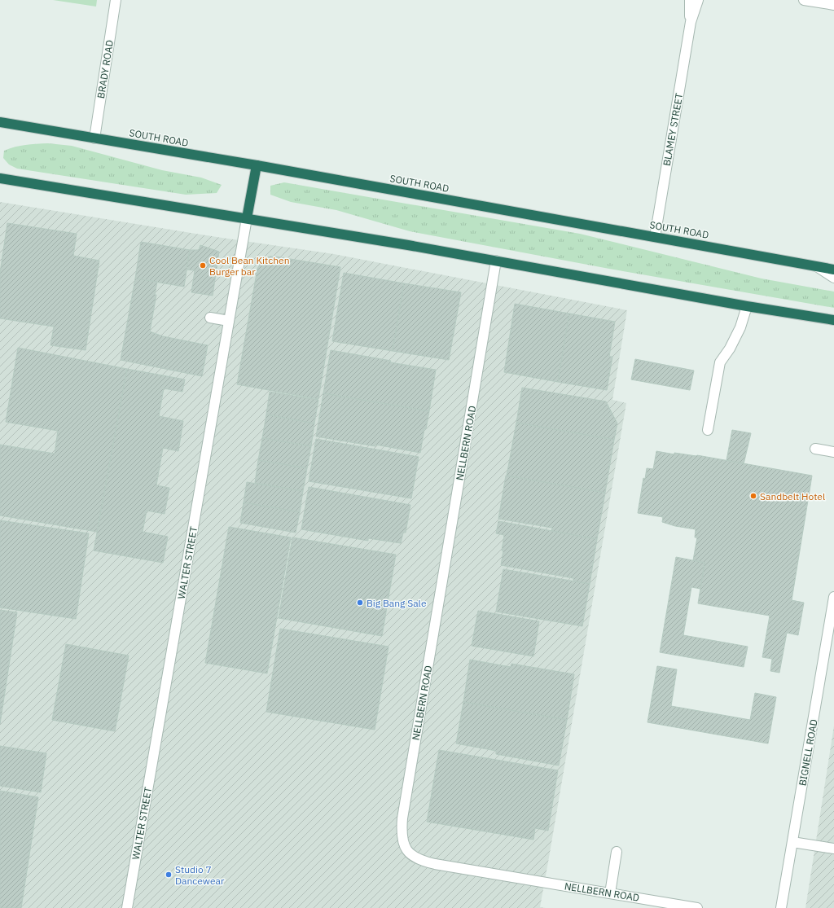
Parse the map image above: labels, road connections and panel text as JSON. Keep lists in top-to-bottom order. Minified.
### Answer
{"streets":{"highway":["SOUTH ROAD"],"street":["BRADY ROAD","BLAMEY STREET","NELLBERN ROAD","WALTER STREET","BIGNELL ROAD"]},"crossings":[["BRADY ROAD","SOUTH ROAD"],["BLAMEY STREET","SOUTH ROAD"]],"places":["Cool Bean Kitchen Burger bar","Sandbelt Hotel","Big Bang Sale","Studio 7 Dancewear"]}
